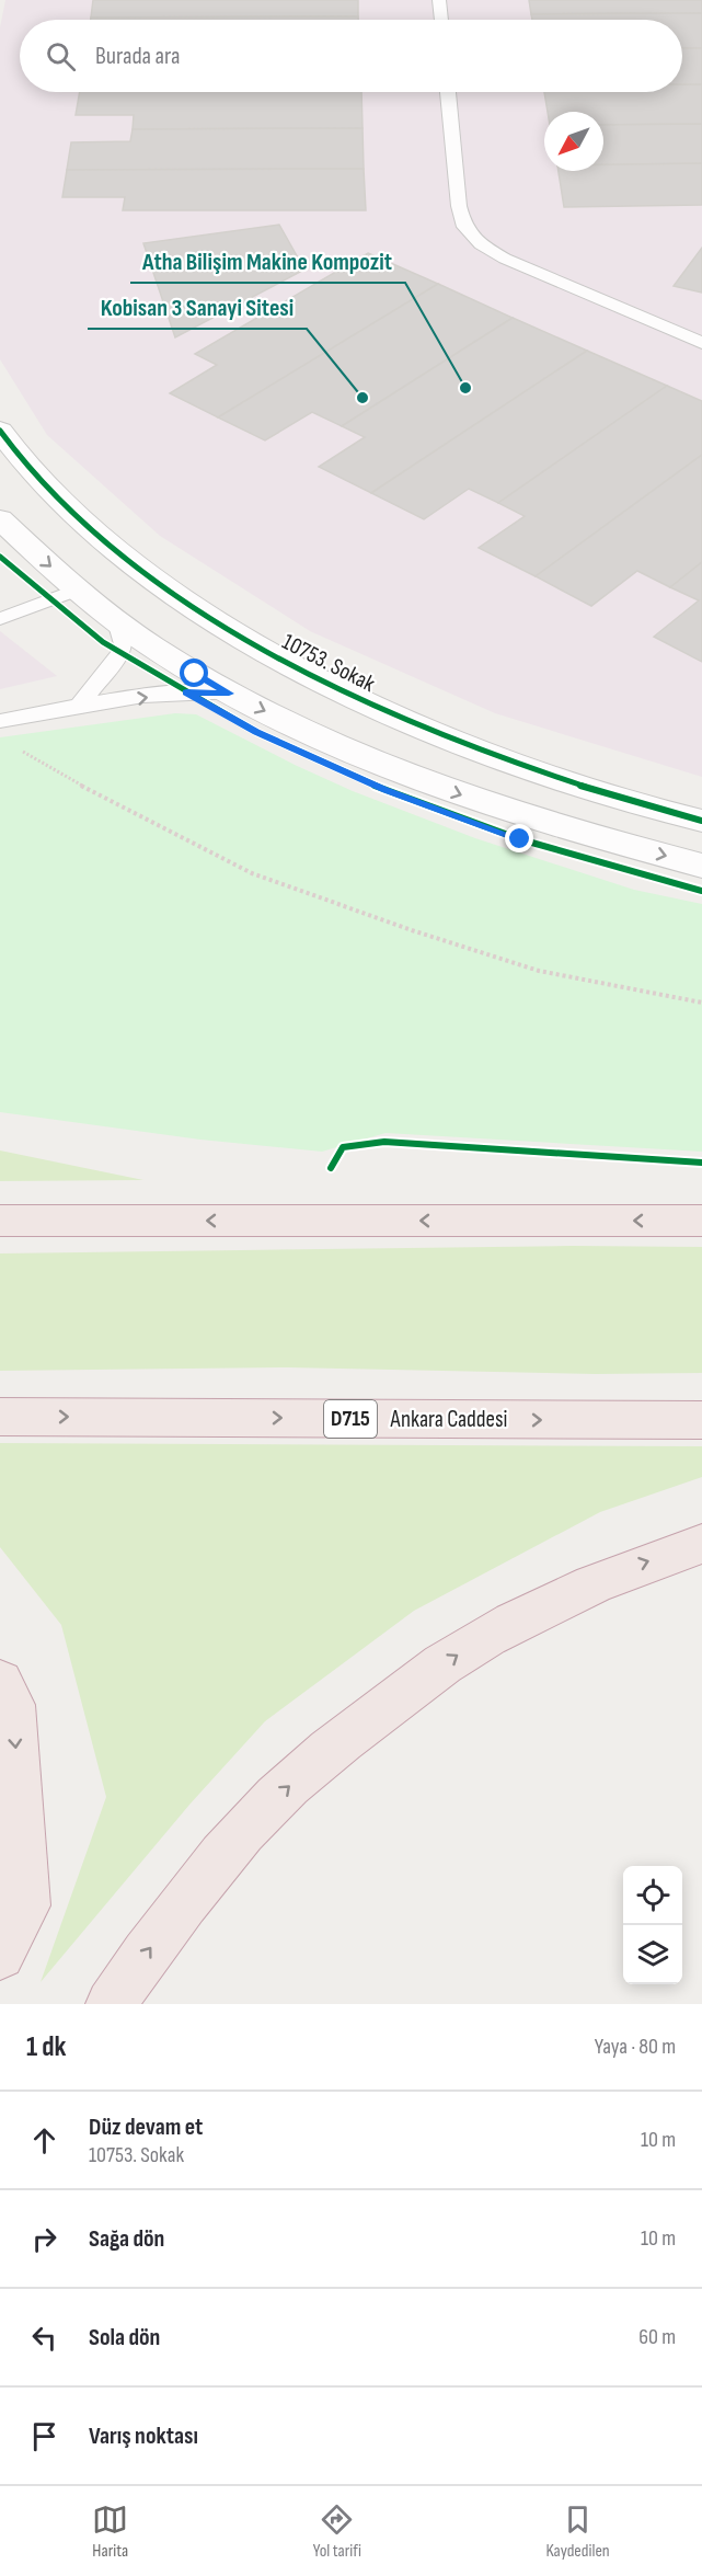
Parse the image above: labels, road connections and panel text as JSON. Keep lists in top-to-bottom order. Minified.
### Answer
{"streets":{"highway":["D715","Ankara Caddesi"],"street":["10753. Sokak"]},"places":["Atha Bilişim Makine Kompozit","Kobisan 3 Sanayi Sitesi"],"north":"bottom left","page":{"search":"Burada ara","heading":["1 dk","Yaya · 80 m"],"list":[["Düz devam et","10753. Sokak","10 m"],["Sağa dön","10 m"],["Sola dön","60 m"],"Varış noktası"],"nav":["Harita","Yol tarifi","Kaydedilen"]}}
